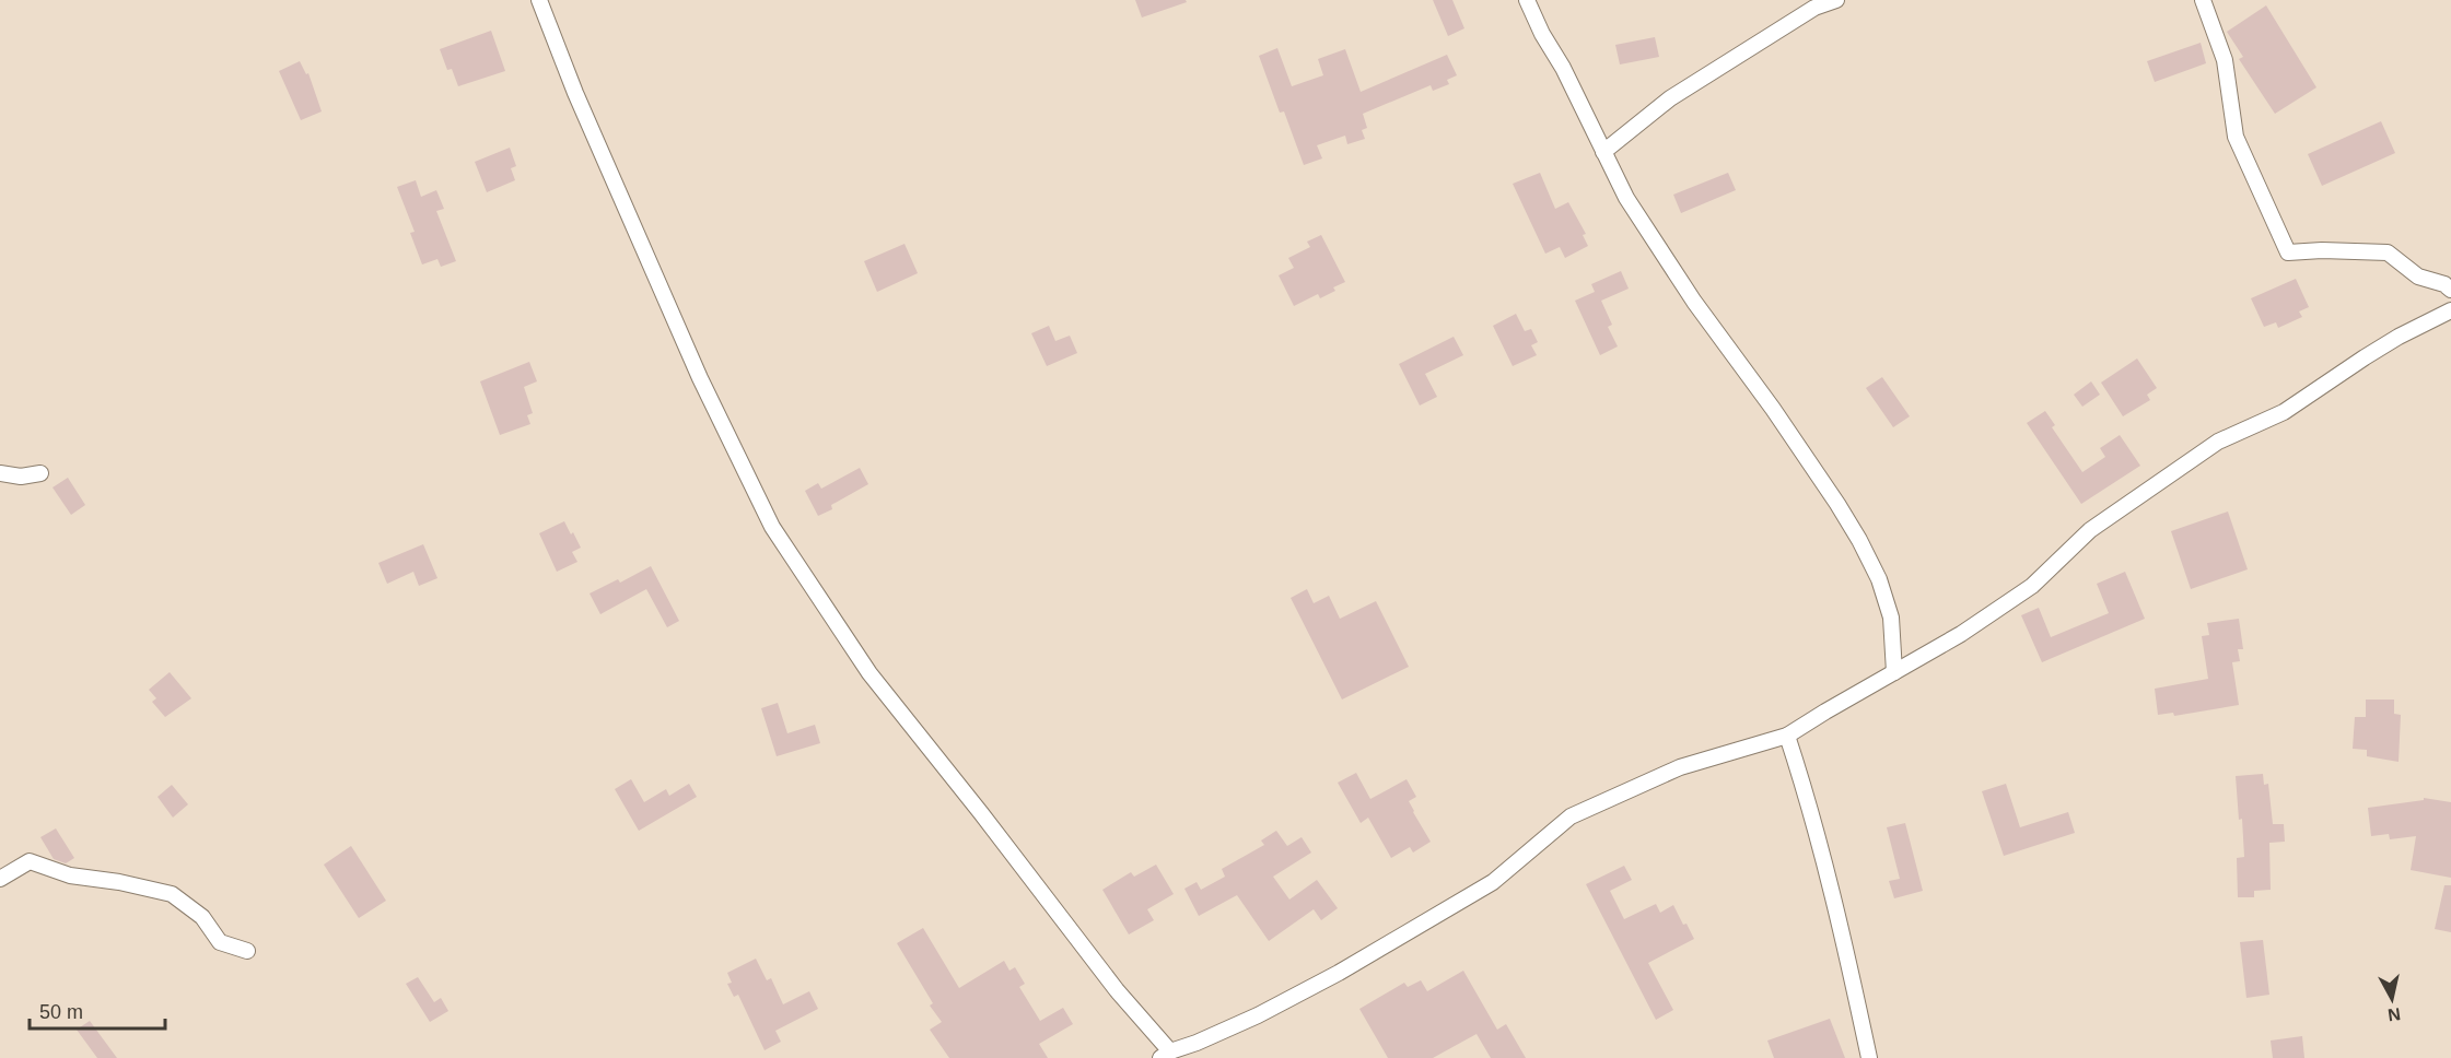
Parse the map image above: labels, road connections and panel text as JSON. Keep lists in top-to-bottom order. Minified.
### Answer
{"scale_bar":"50 m","north":"bottom"}
